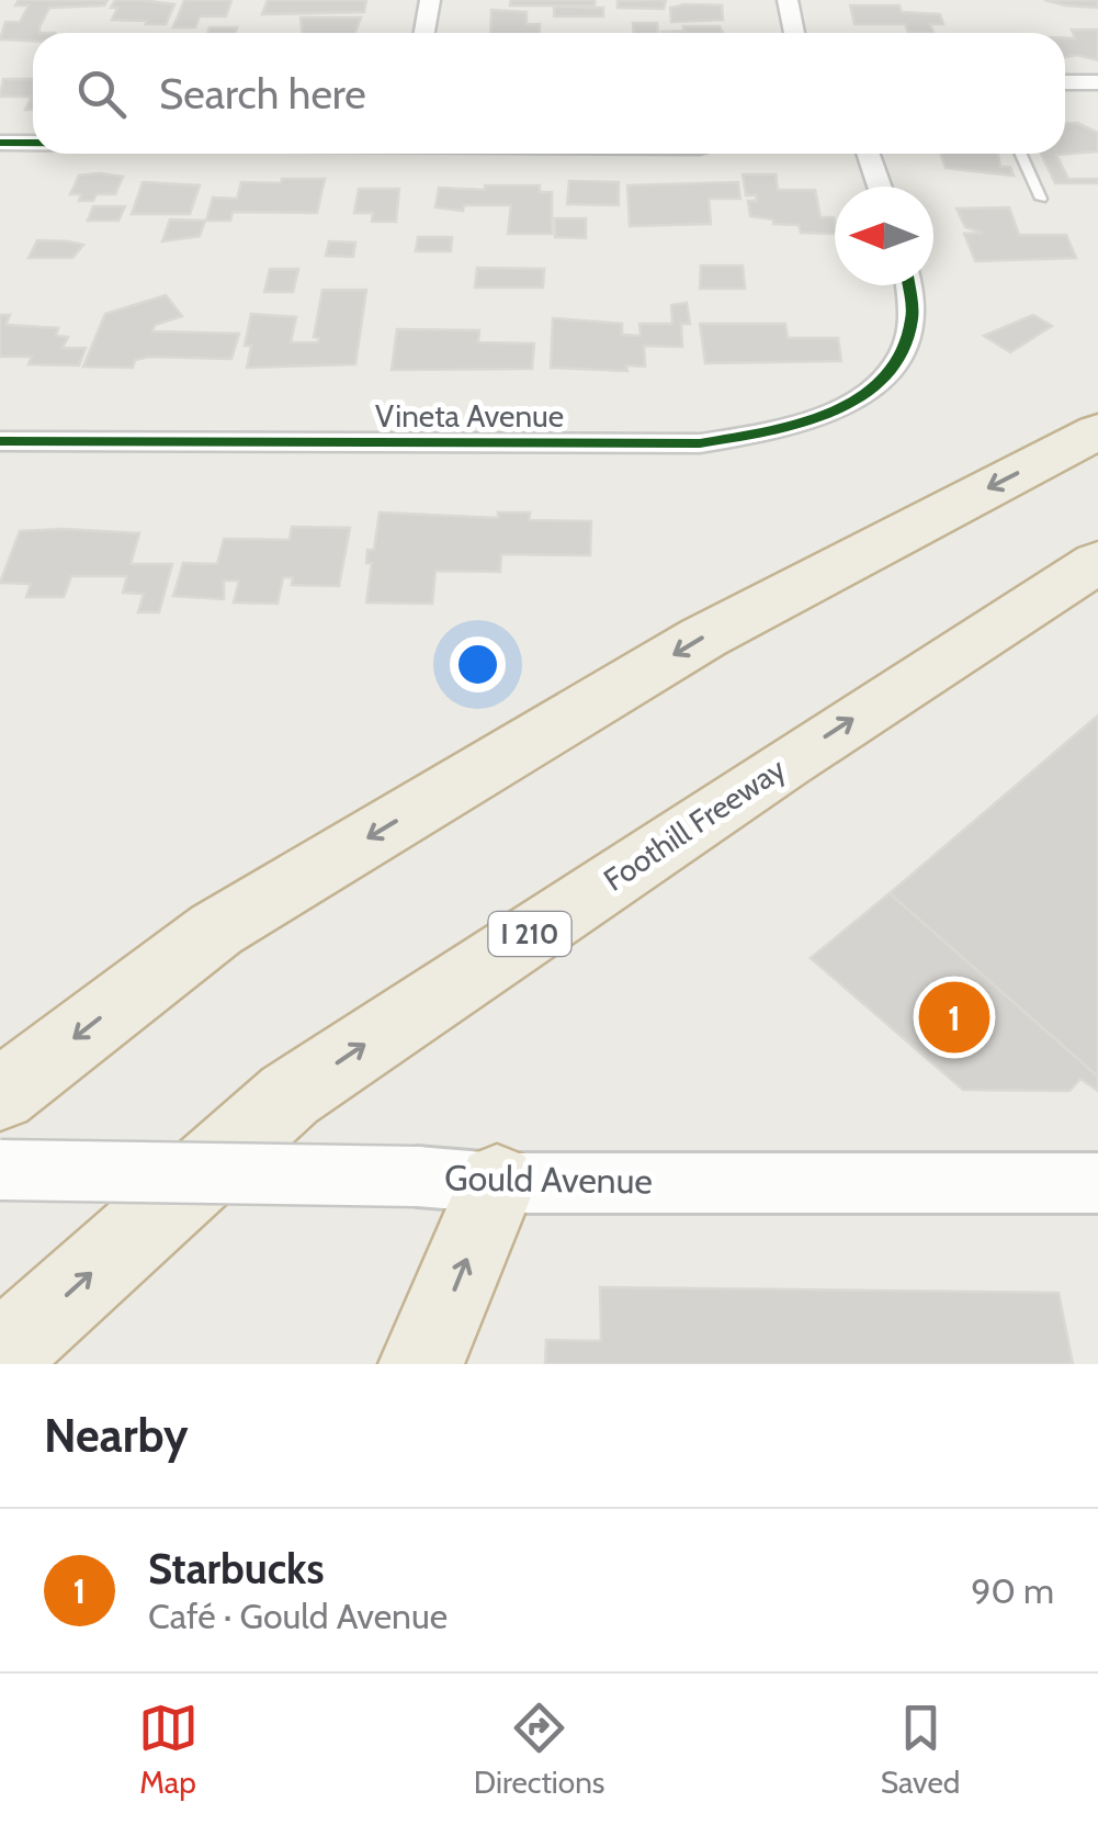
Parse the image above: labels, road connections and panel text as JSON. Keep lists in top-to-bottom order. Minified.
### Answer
{"streets":{"highway":["Foothill Freeway","I 210"],"main road":["Gould Avenue"],"street":["Vineta Avenue"]},"north":"left","page":{"search":"Search here","pins":"1","heading":"Nearby","list":[{"mark":"1","name":"Starbucks","note":"Café · Gould Avenue","value":"90 m"}],"nav":["Map","Directions","Saved"]}}
